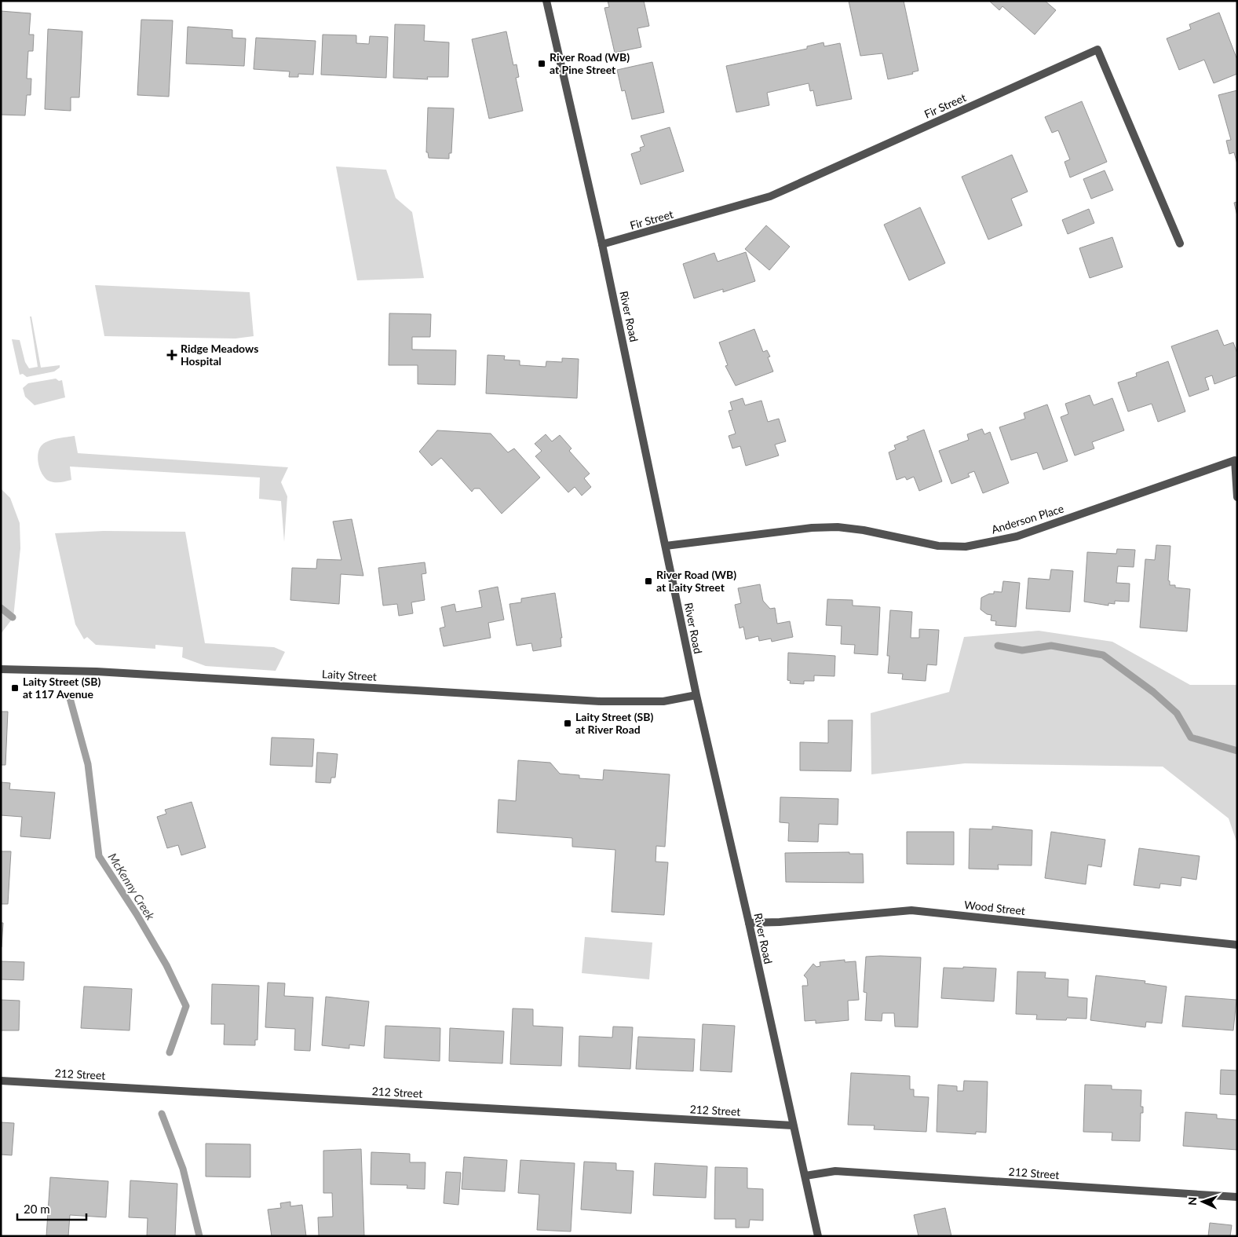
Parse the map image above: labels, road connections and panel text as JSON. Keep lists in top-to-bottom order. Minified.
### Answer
{"streets":{"street":["Fir Street","River Road","Anderson Place","Laity Street","Wood Street","212 Street"]},"crossings":[["Fir Street","River Road"],["River Road","Anderson Place"],["River Road","Laity Street"],["River Road","Wood Street"],["River Road","212 Street"]],"water":["McKenny Creek"],"places":{"transit":["River Road (WB) at Pine Street","River Road (WB) at Laity Street","Laity Street (SB) at 117 Avenue","Laity Street (SB) at River Road"],"health":["Ridge Meadows Hospital"]},"scale_bar":"20 m","north":"left"}
